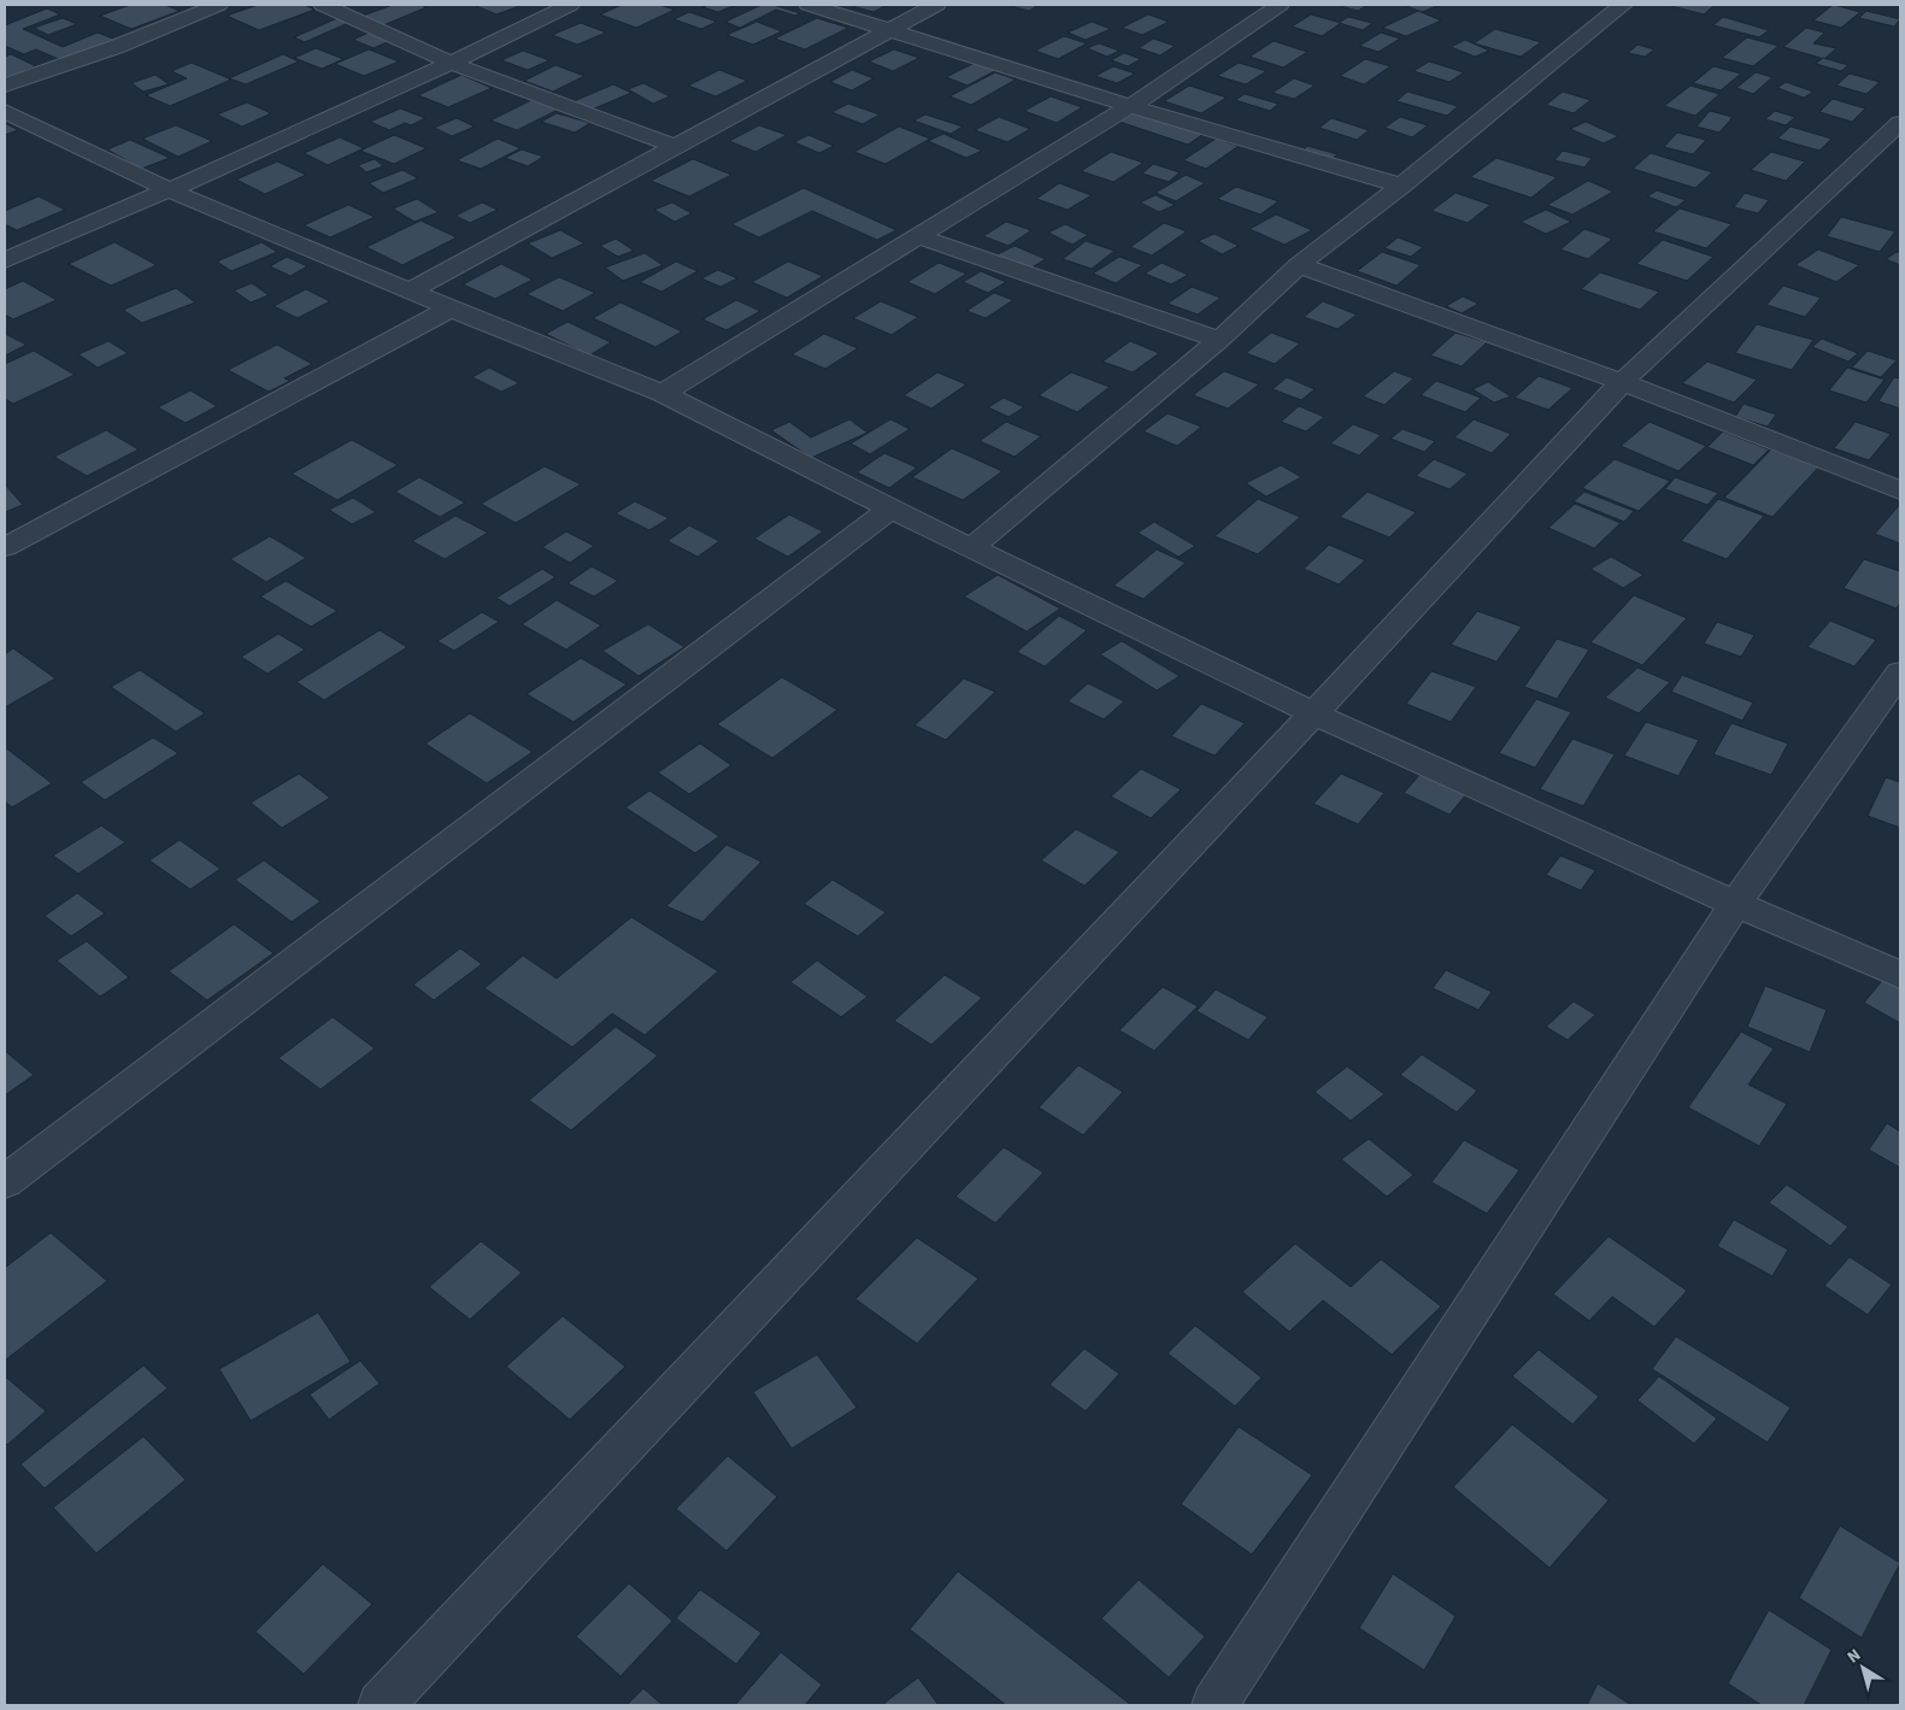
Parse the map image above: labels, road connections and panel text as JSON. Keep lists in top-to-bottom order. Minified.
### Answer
{"north":"top left"}
